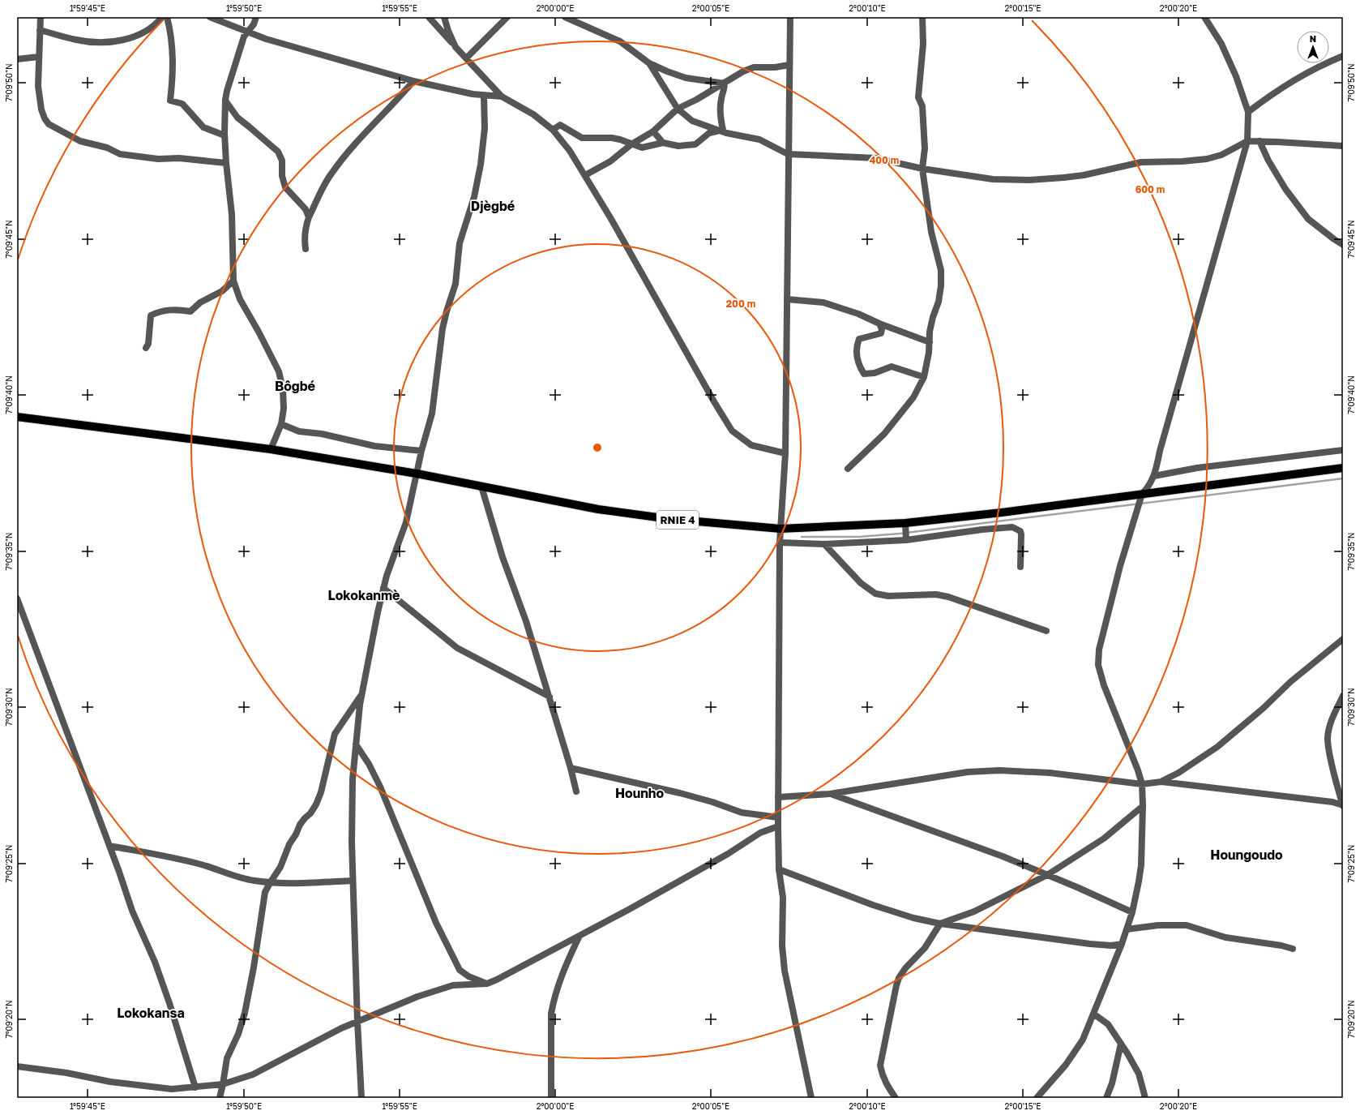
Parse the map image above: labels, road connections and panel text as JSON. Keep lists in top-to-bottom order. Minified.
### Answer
{"streets":{"main road":["RNIE 4"]},"districts":["Djègbé","Bôgbé","Lokokanmè","Hounho","Houngoudo","Lokokansa"],"north":"top","coordinates":["1°59'45\"E","1°59'50\"E","1°59'55\"E","2°00'00\"E","2°00'05\"E","2°00'10\"E","2°00'15\"E","2°00'20\"E","7°09'50\"N","7°09'45\"N","7°09'40\"N","7°09'35\"N","7°09'30\"N","7°09'25\"N","7°09'20\"N"],"rings":["400 m","600 m","200 m"]}
